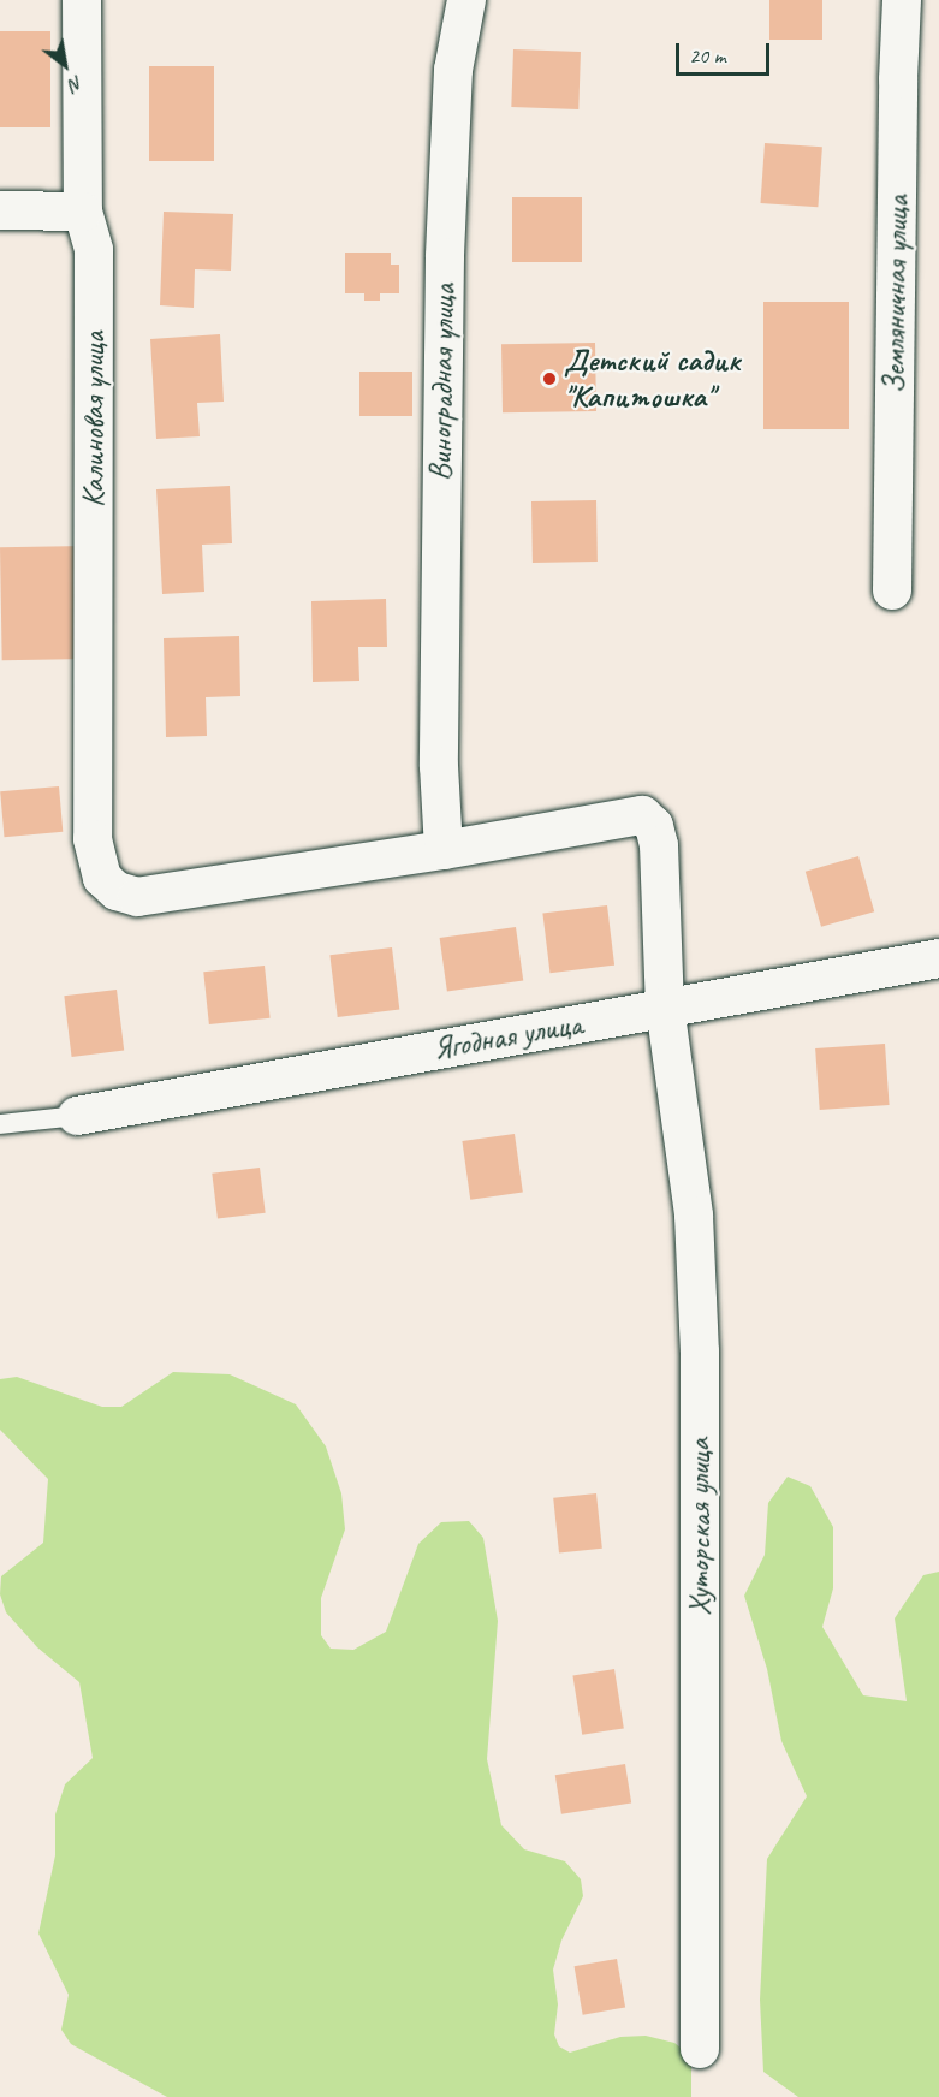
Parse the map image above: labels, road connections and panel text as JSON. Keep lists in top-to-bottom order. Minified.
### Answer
{"streets":{"street":["Земляничная улица","Виноградная улица","Калиновая улица","Ягодная улица","Хуторская улица"]},"crossings":[["Виноградная улица","Калиновая улица"],["Виноградная улица","Хуторская улица"],["Калиновая улица","Хуторская улица"],["Ягодная улица","Хуторская улица"]],"places":["Детский садик \"Капитошка\""],"scale_bar":"20 m","north":"bottom right"}
